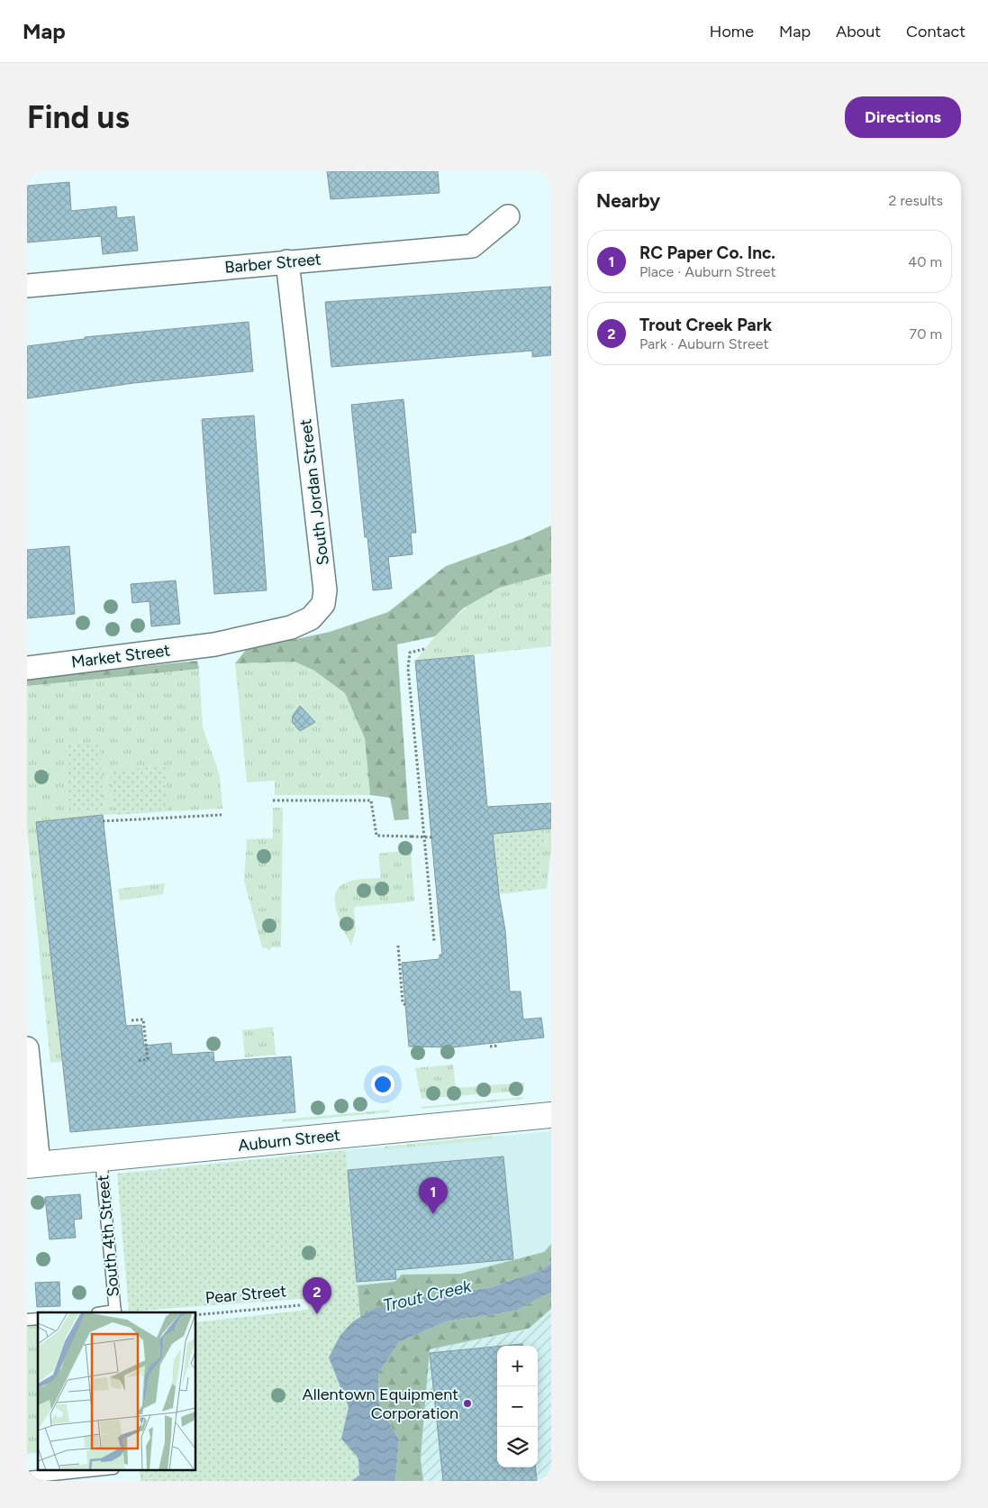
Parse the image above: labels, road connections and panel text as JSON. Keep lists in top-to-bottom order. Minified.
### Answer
{"streets":{"street":["Barber Street","South Jordan Street","Market Street","Auburn Street"],"lane":["South 4th Street"],"path":["Pear Street"]},"crossings":[["Barber Street","South Jordan Street"],["South Jordan Street","Market Street"],["Auburn Street","South 4th Street"]],"water":["Trout Creek"],"places":["Allentown Equipment Corporation"],"page":{"header":"Map","nav":["Home","Map","About","Contact"],"buttons":"Directions","title":"Find us","heading":["Nearby","2 results"],"list":[{"mark":"1","name":"RC Paper Co. Inc.","note":"Place · Auburn Street","value":"40 m"},{"mark":"2","name":"Trout Creek Park","note":"Park · Auburn Street","value":"70 m"}],"pins":["1","2"],"map_buttons":["+","−"]}}
